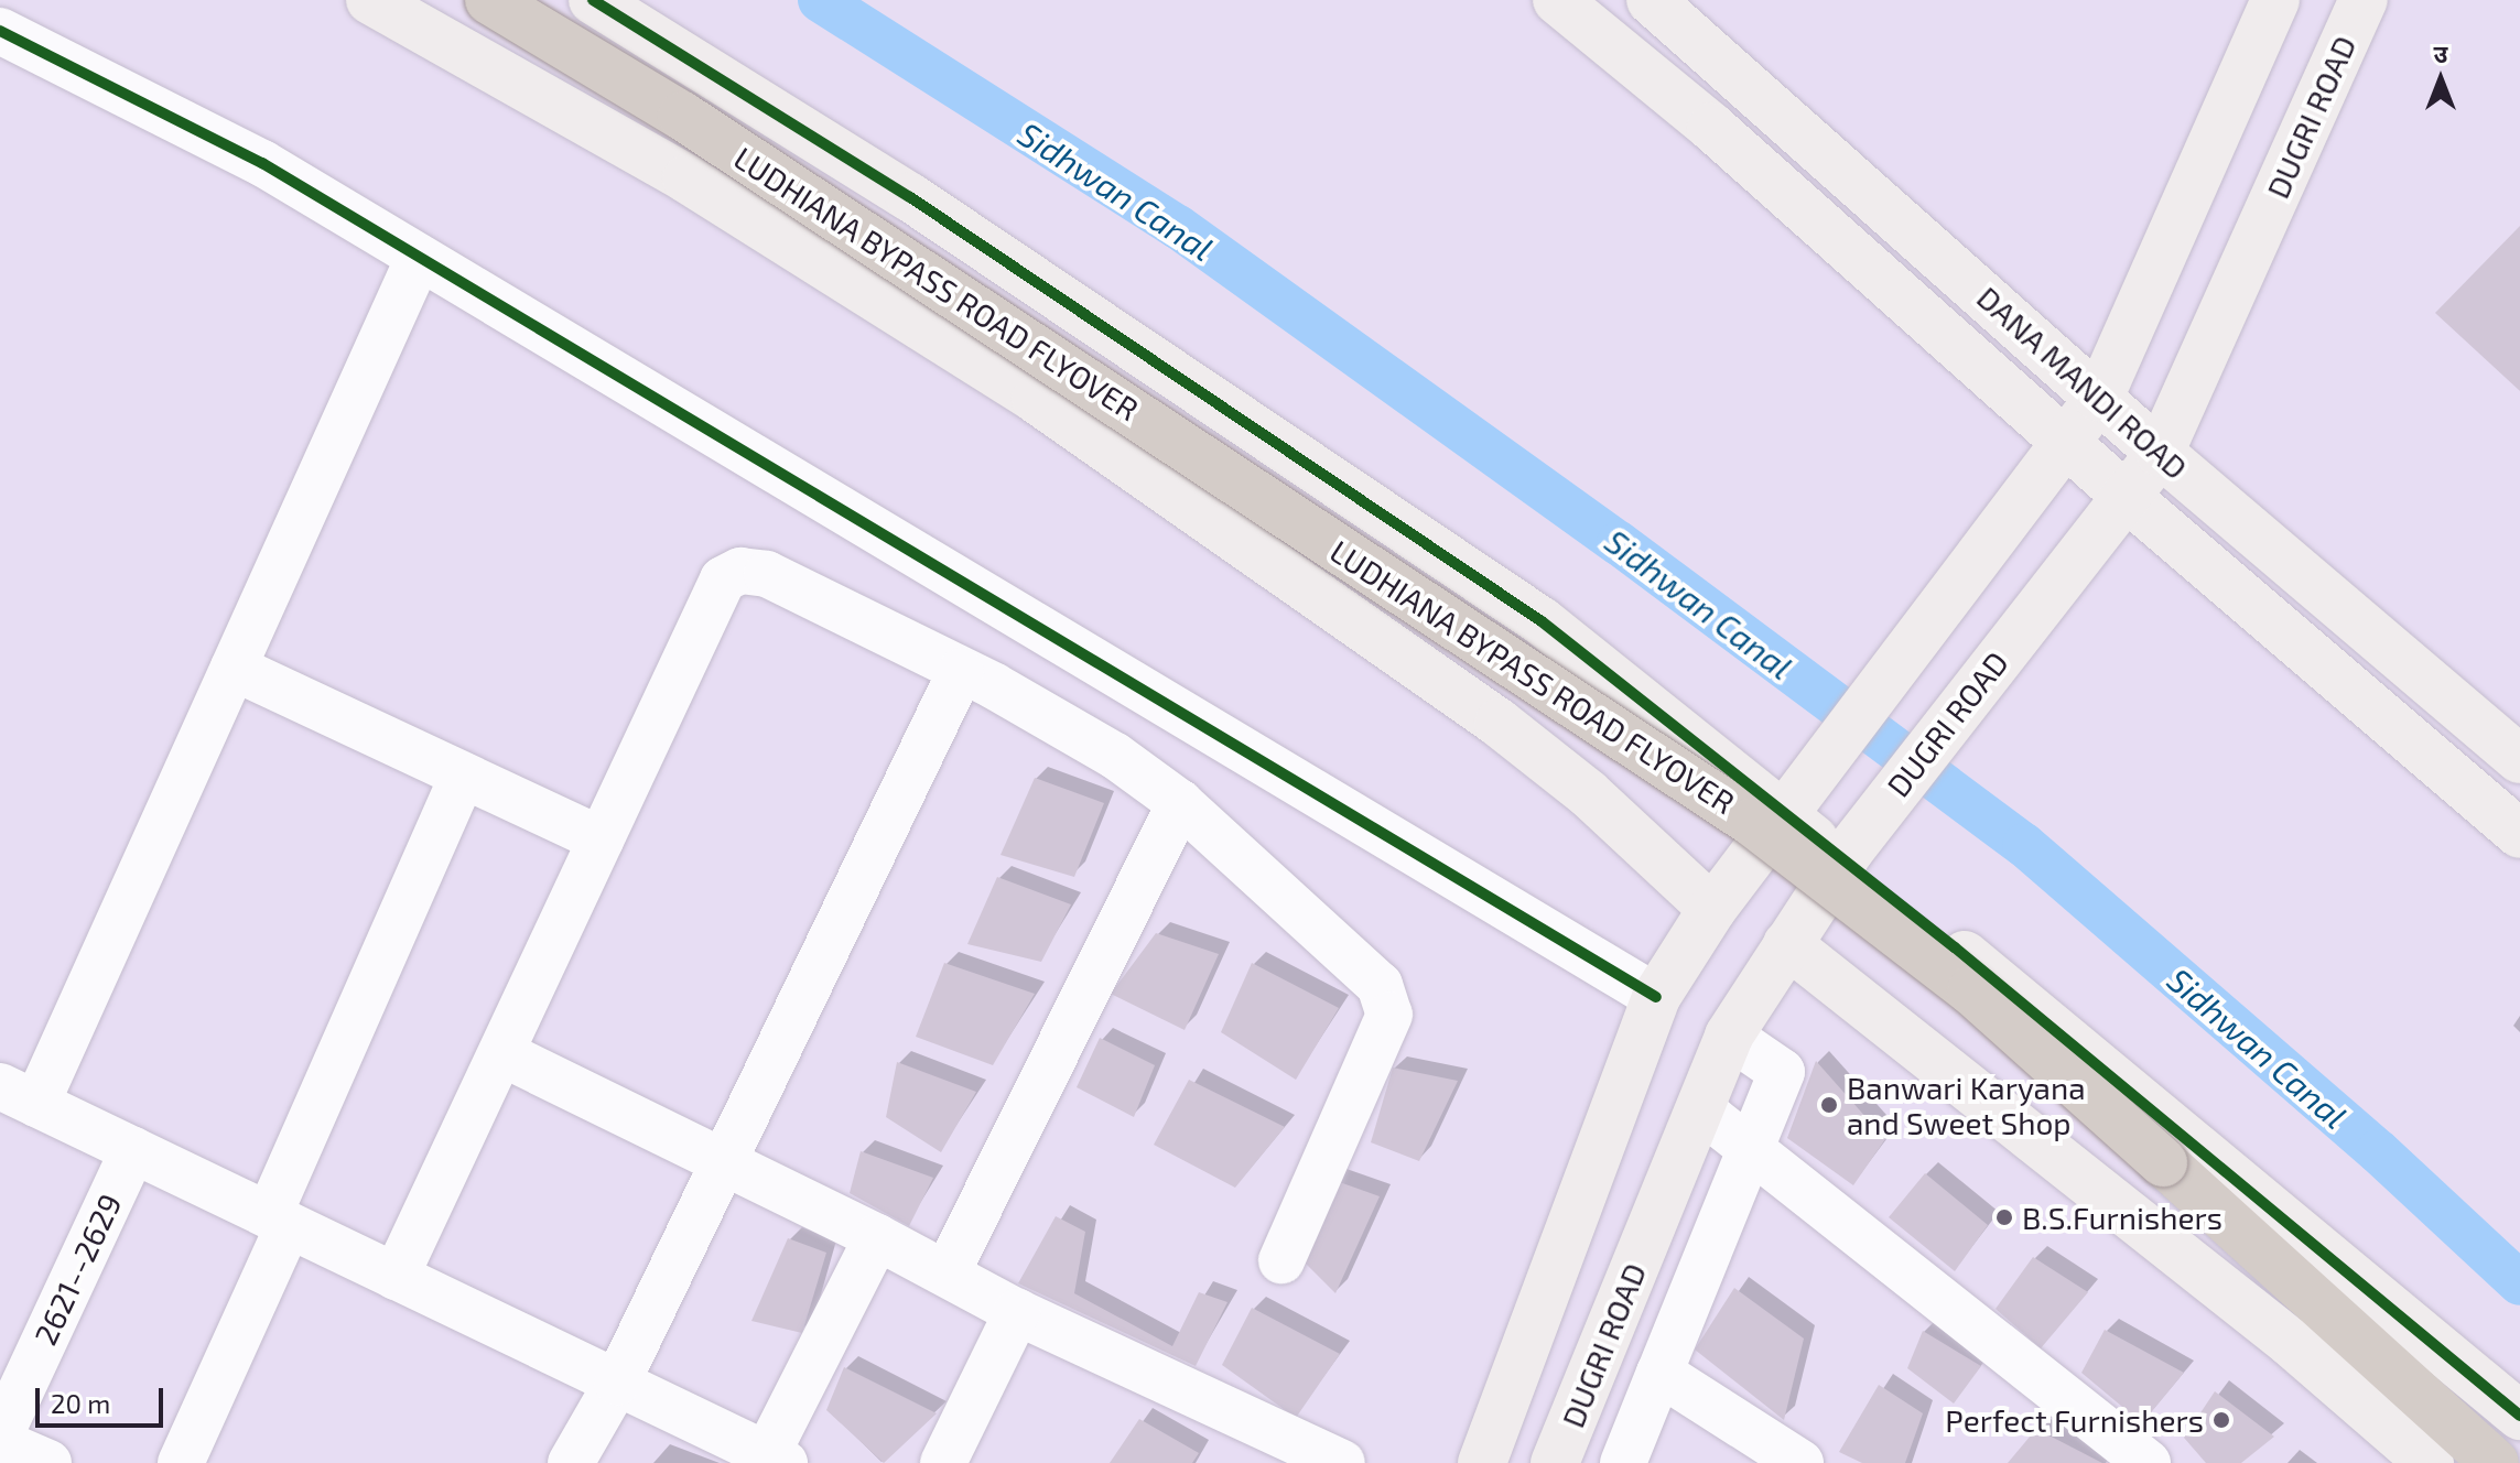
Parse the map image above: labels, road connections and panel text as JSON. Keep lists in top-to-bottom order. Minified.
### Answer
{"streets":{"highway":["LUDHIANA BYPASS ROAD FLYOVER"],"street":["DUGRI ROAD","DANA MANDI ROAD","2621--2629"]},"crossings":[["DUGRI ROAD","DANA MANDI ROAD"]],"water":["Sidhwan Canal"],"places":["Banwari Karyana and Sweet Shop","B.S.Furnishers","Perfect Furnishers"],"scale_bar":"20 m","north":"top"}
